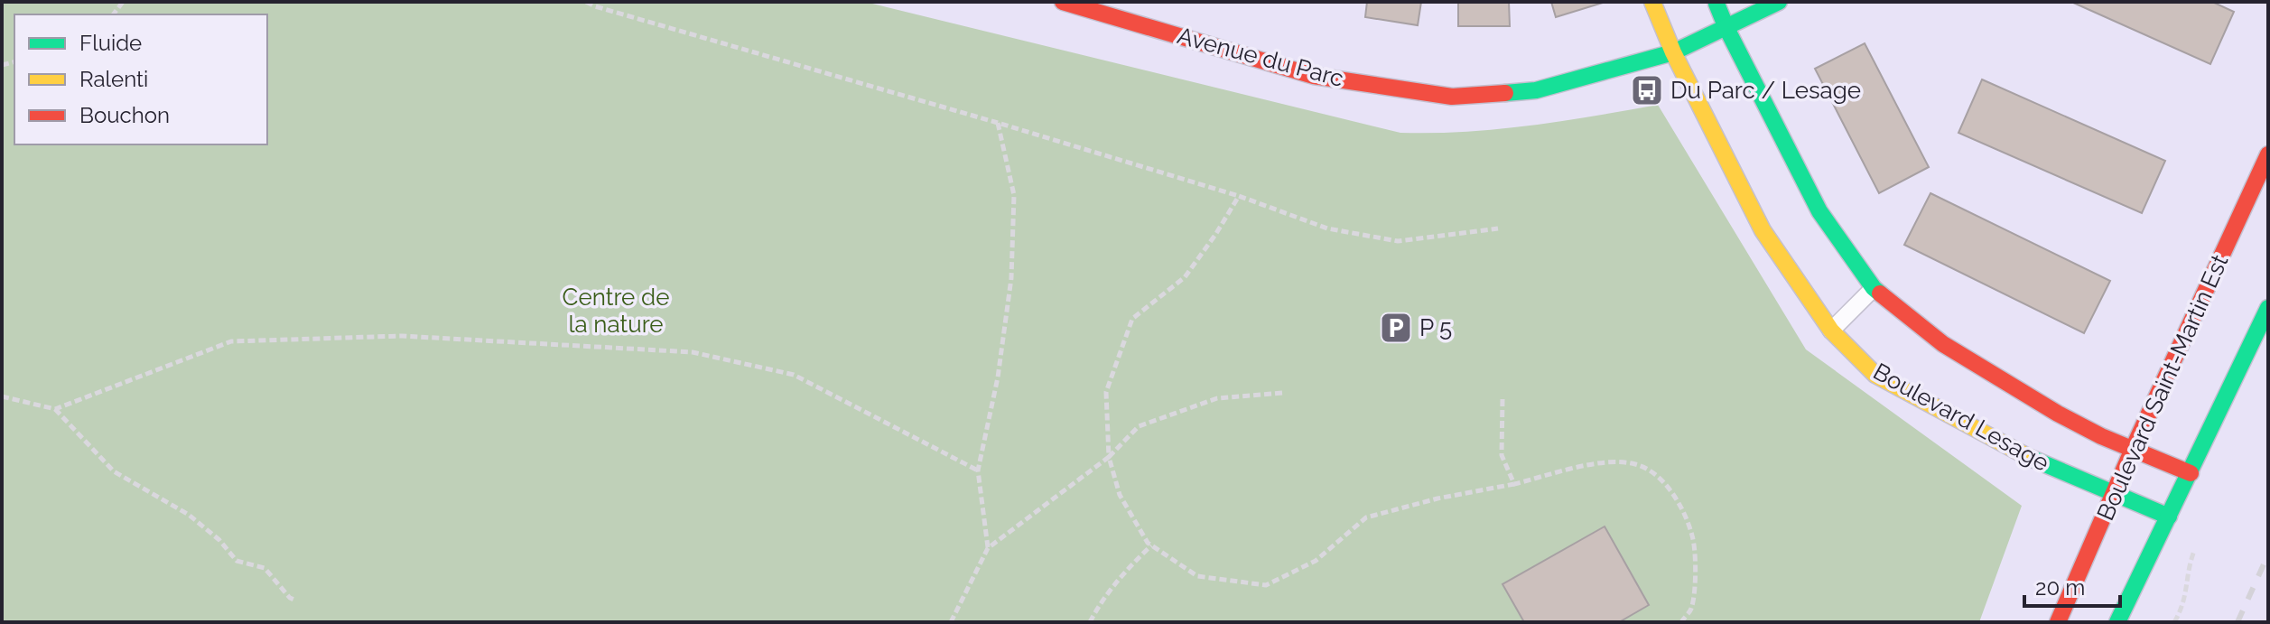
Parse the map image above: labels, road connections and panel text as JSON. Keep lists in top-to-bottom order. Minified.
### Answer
{"streets":{"street":["Avenue du Parc","Boulevard Saint-Martin Est","Boulevard Lesage"]},"crossings":[["Avenue du Parc","Boulevard Lesage"],["Boulevard Saint-Martin Est","Boulevard Lesage"]],"parks":["Centre de la nature"],"places":{"bus stop":["Du Parc / Lesage"],"parking":["P 5"]},"legend":["Fluide","Ralenti","Bouchon"],"scale_bar":"20 m"}
